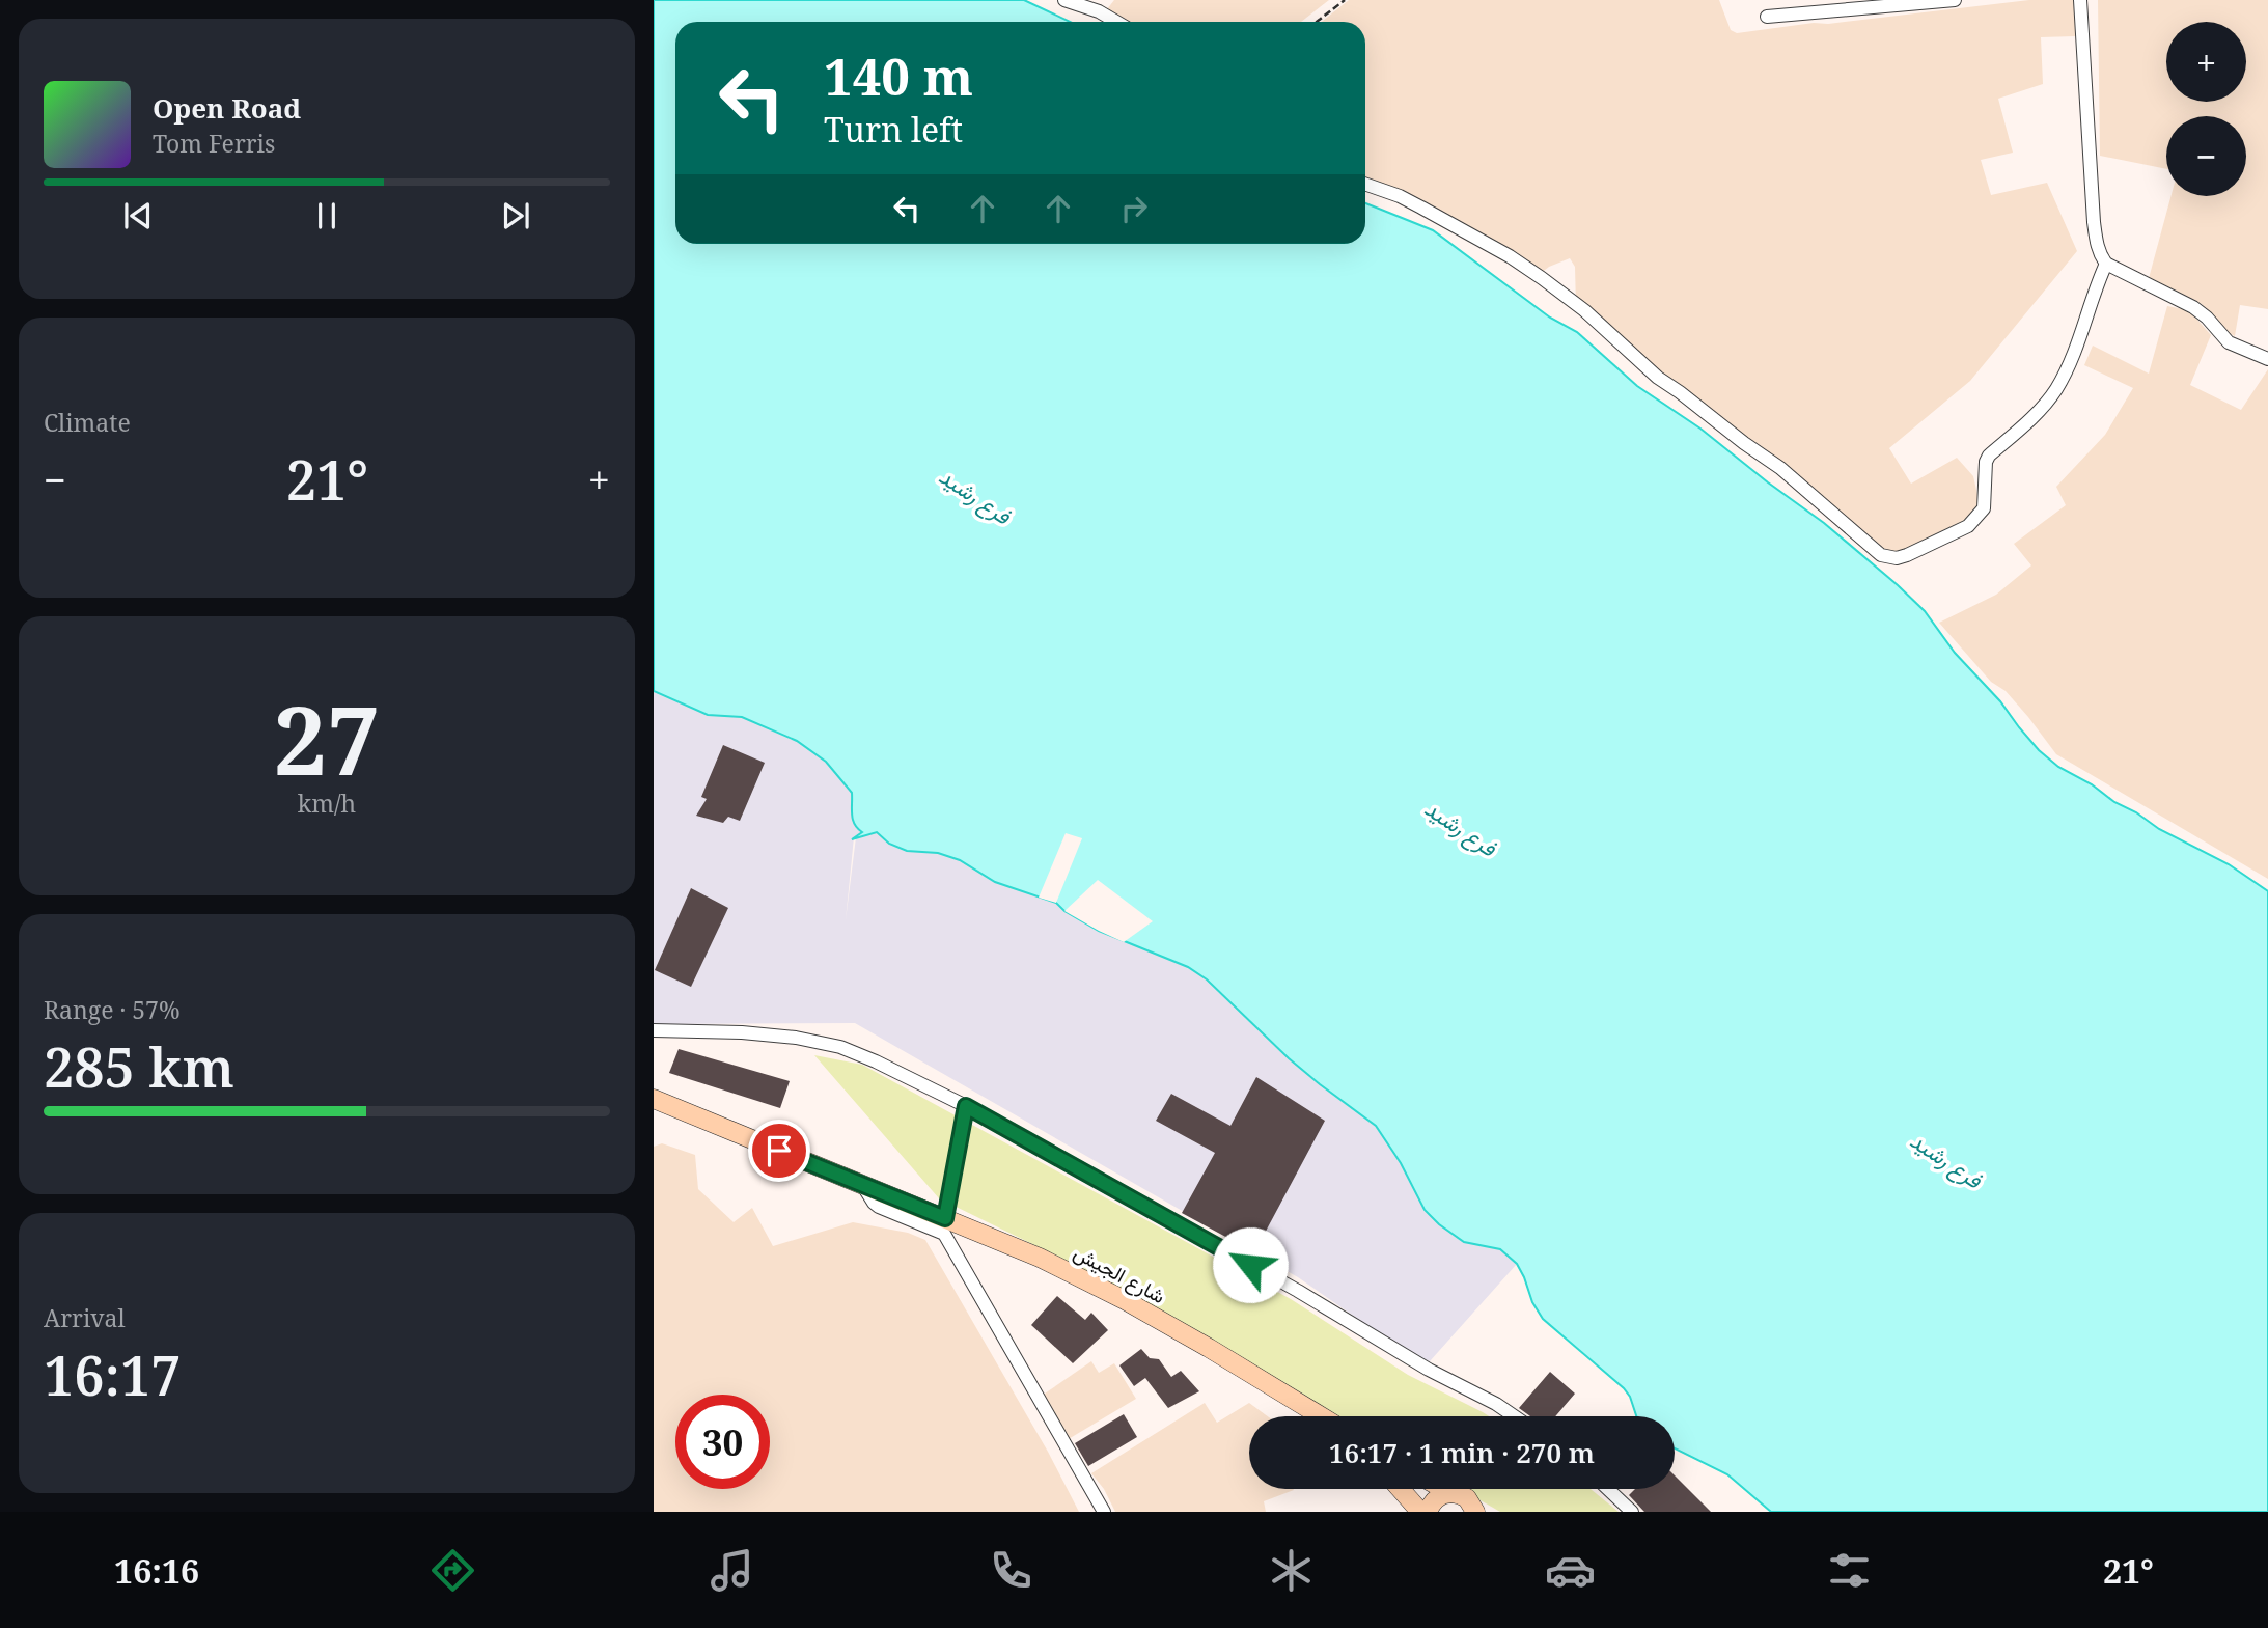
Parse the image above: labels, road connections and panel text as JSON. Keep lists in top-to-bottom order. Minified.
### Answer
{"streets":{"main road":["شارع الجيش"]},"water":["فرع رشيد"],"page":{"map_buttons":["+","−"],"turn":["140 m","Turn left"],"song":["Open Road","Tom Ferris"],"tile":["Climate",["27","km/h"],["Range · 57%","285 km"],["Arrival","16:17"]],"heat":["−","21°","+"],"limit":"30","trip":"16:17 · 1 min · 270 m","tabs":["16:16","21°"]}}
